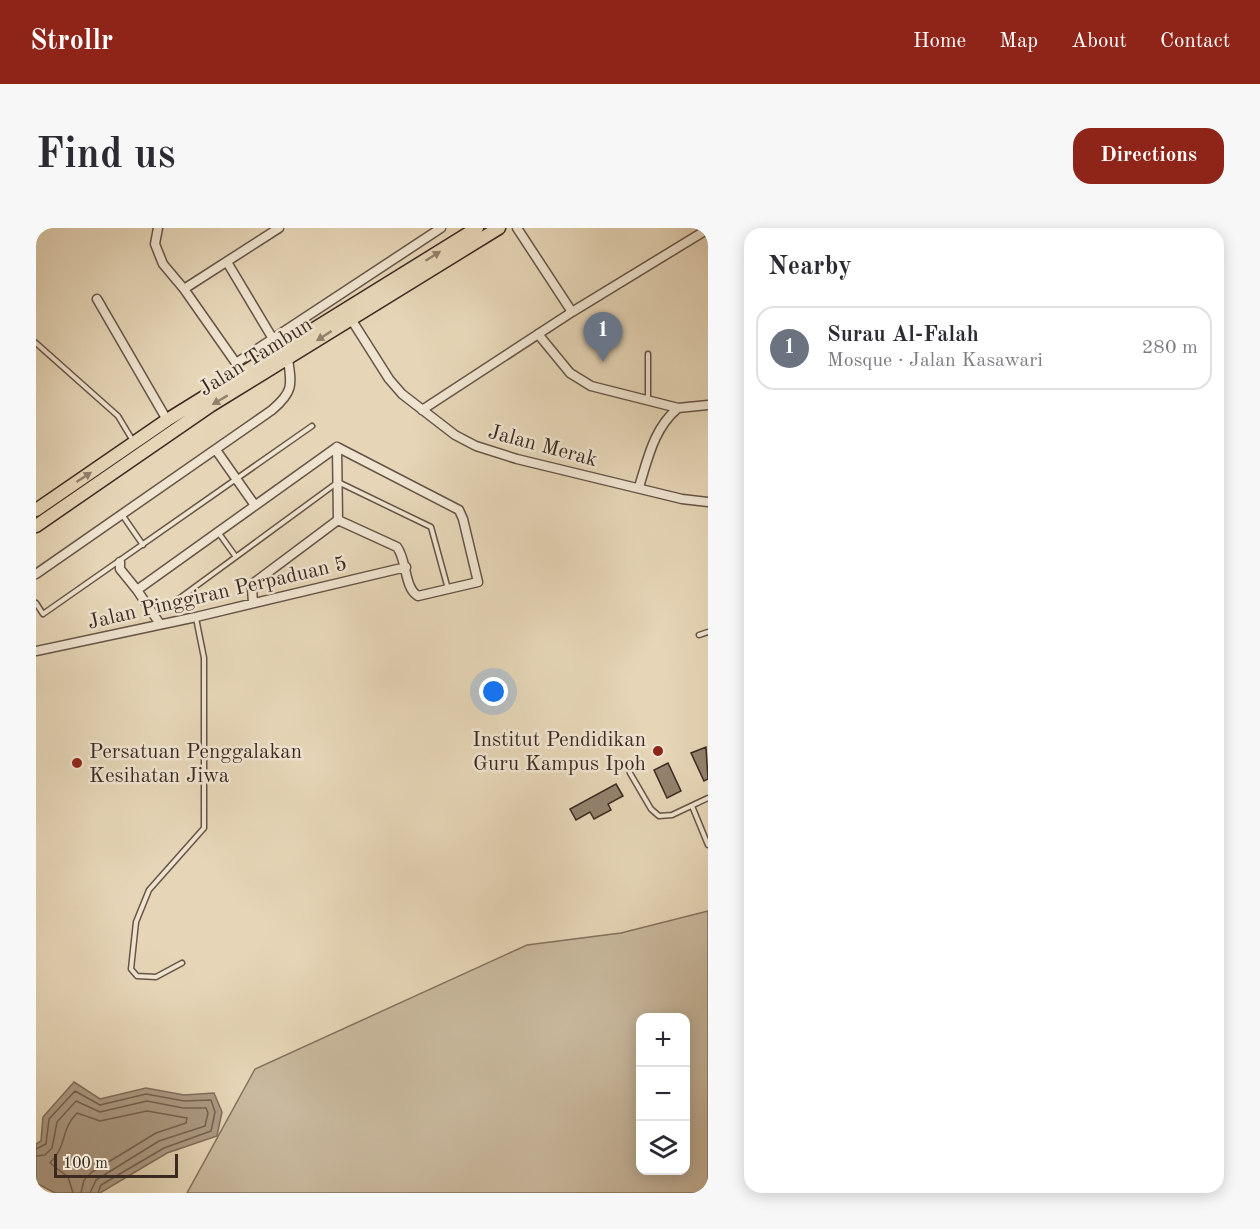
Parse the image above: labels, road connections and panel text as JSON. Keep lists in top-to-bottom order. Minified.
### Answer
{"streets":{"main road":["Jalan Tambun"],"street":["Jalan Merak","Jalan Pinggiran Perpaduan 5"]},"crossings":[["Jalan Tambun","Jalan Merak"]],"places":["Institut Pendidikan Guru Kampus Ipoh","Persatuan Penggalakan Kesihatan Jiwa"],"scale_bar":"100 m","page":{"header":"Strollr","nav":["Home","Map","About","Contact"],"buttons":"Directions","title":"Find us","heading":"Nearby","list":[{"mark":"1","name":"Surau Al-Falah","note":"Mosque · Jalan Kasawari","value":"280 m"}],"pins":"1","map_buttons":["+","−"],"scale":"100 m"}}
